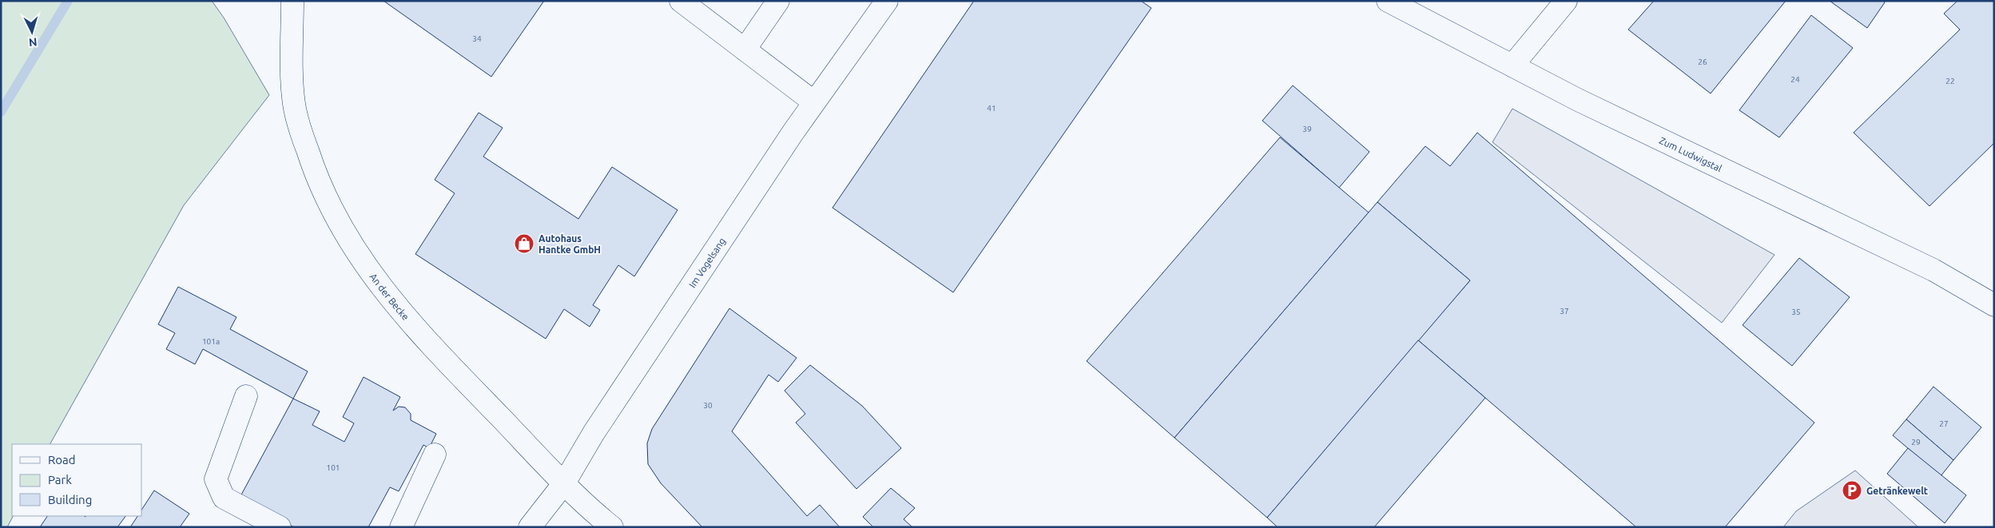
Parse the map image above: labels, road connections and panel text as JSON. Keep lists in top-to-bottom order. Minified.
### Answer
{"streets":{"street":["Zum Ludwigstal","Im Vogelsang","An der Becke"]},"crossings":[["Im Vogelsang","An der Becke"]],"places":{"shop":["Autohaus Hantke GmbH"],"parking":["Getränkewelt"]},"house_numbers":["34","26","24","22","41","39","37","35","101a","30","27","29","101"],"legend":["Road","Park","Building"],"north":"bottom"}
